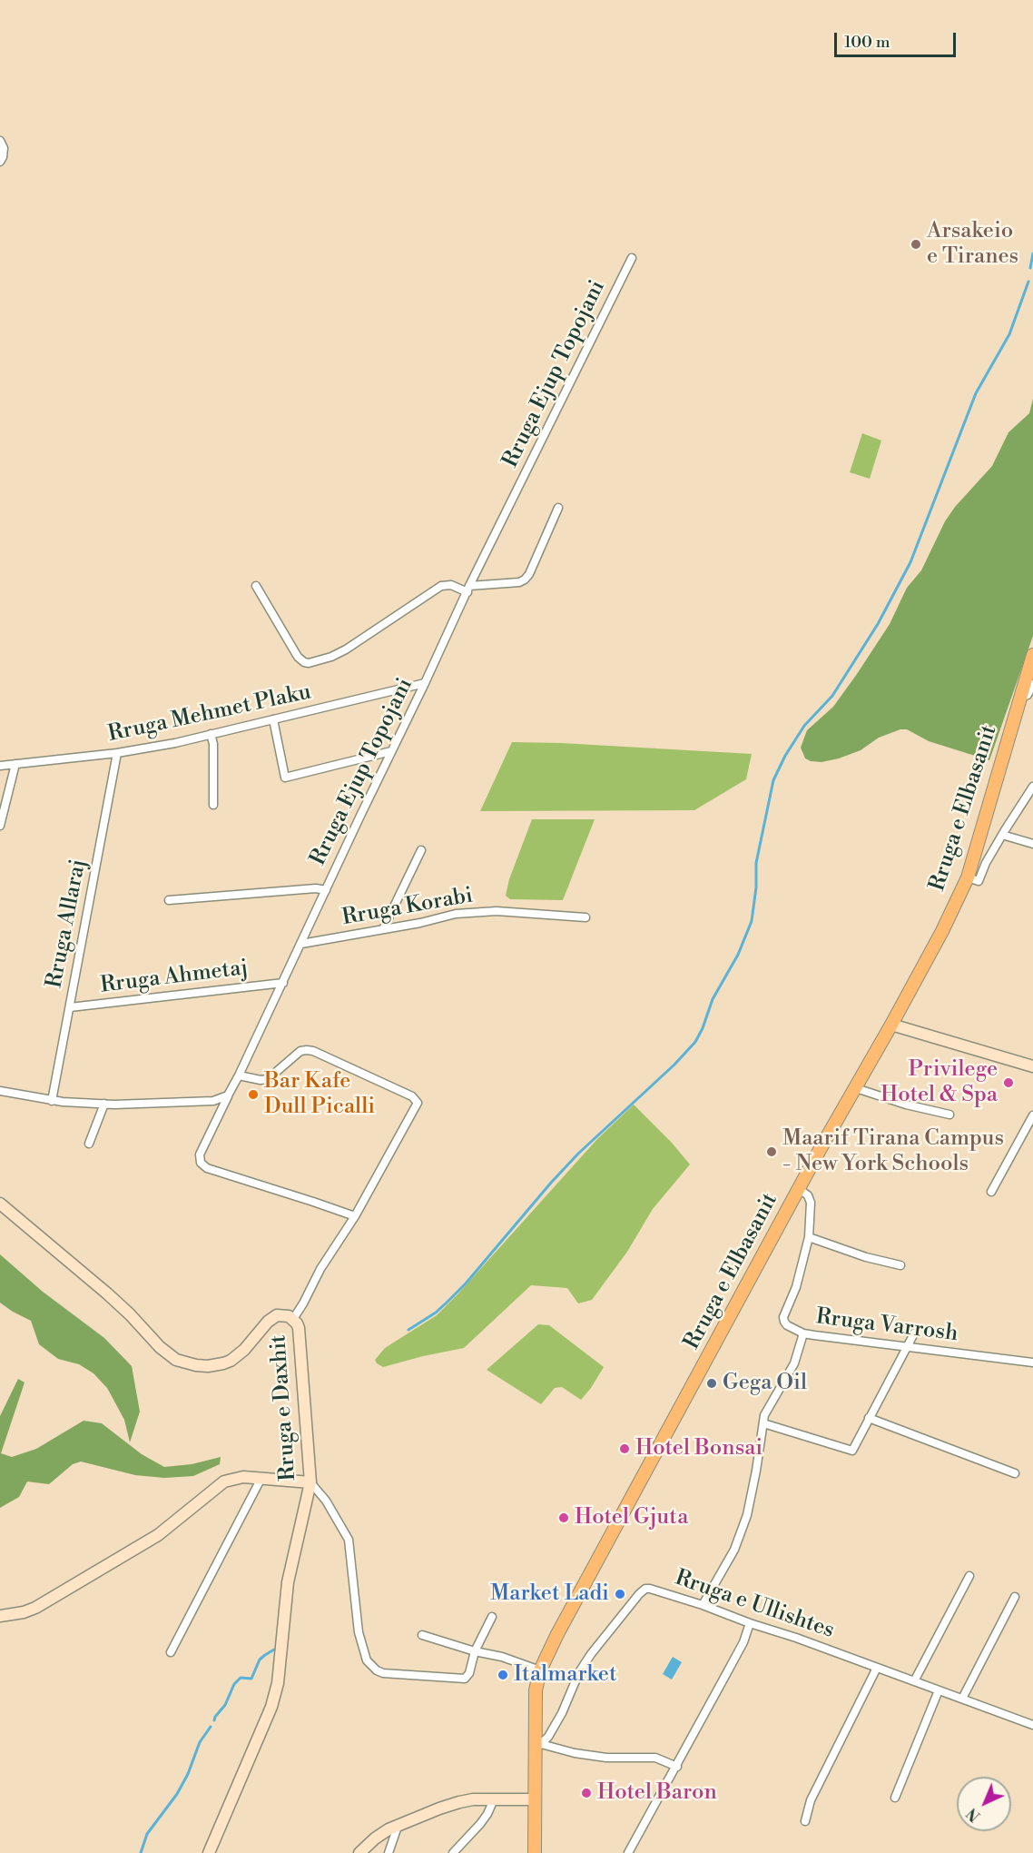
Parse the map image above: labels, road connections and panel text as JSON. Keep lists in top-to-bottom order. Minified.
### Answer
{"streets":{"main road":["Rruga e Elbasanit"],"street":["Rruga Ejup Topojani","Rruga Mehmet Plaku","Rruga Korabi","Rruga Allaraj","Rruga Ahmetaj","Rruga Varrosh","Rruga e Daxhit","Rruga e Ullishtes"]},"crossings":[["Rruga Ejup Topojani","Rruga Mehmet Plaku"],["Rruga Ejup Topojani","Rruga Korabi"],["Rruga Ejup Topojani","Rruga Ahmetaj"],["Rruga Mehmet Plaku","Rruga Allaraj"],["Rruga e Elbasanit","Rruga Varrosh"],["Rruga e Elbasanit","Rruga e Ullishtes"],["Rruga Allaraj","Rruga Ahmetaj"]],"places":["Arsakeio e Tiranes","Privilege Hotel & Spa","Bar Kafe Dull Picalli","Maarif Tirana Campus - New York Schools","Gega Oil","Hotel Bonsai","Hotel Gjuta","Market Ladi","Italmarket","Hotel Baron"],"scale_bar":"100 m","north":"bottom left"}
